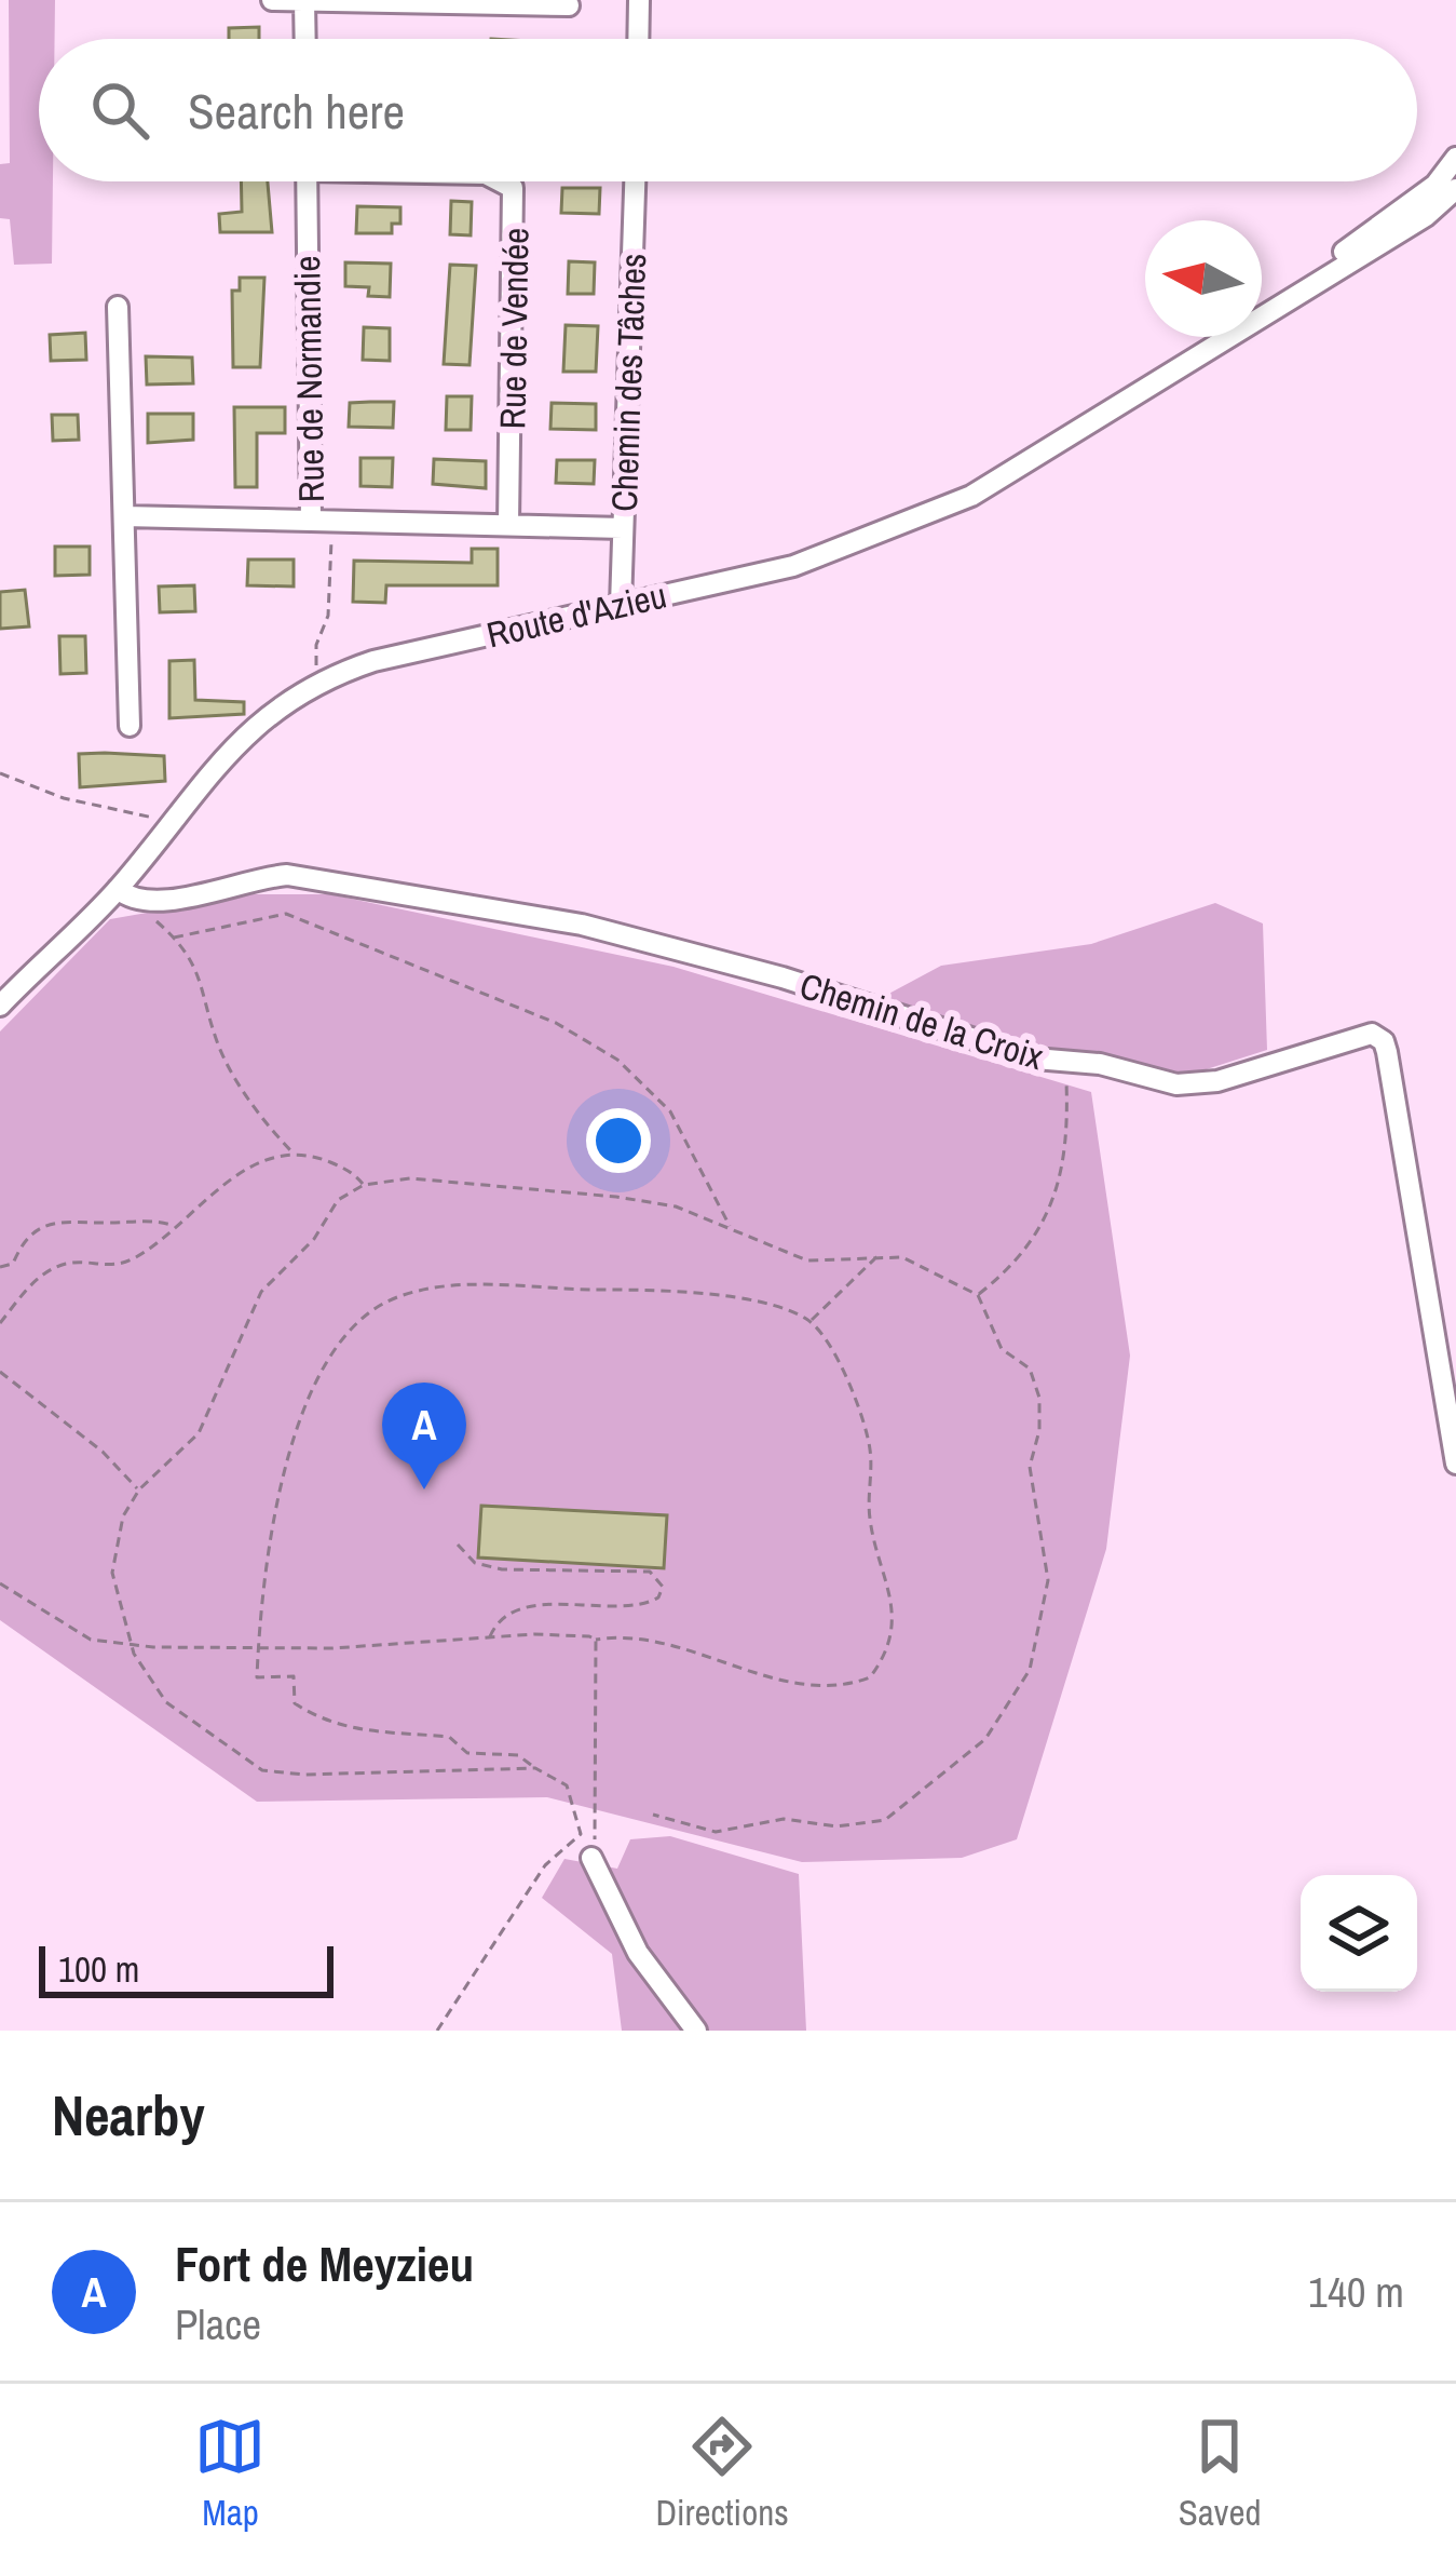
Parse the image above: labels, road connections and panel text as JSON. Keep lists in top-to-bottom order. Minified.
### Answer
{"streets":{"street":["Rue de Vendée","Rue de Normandie","Chemin des Tâches","Route d'Azieu","Chemin de la Croix"]},"crossings":[["Rue de Vendée","Rue de Normandie"],["Rue de Normandie","Chemin des Tâches"],["Chemin des Tâches","Route d'Azieu"],["Route d'Azieu","Chemin de la Croix"]],"scale_bar":"100 m","north":"left","page":{"search":"Search here","pins":"A","scale":"100 m","heading":"Nearby","list":[{"mark":"A","name":"Fort de Meyzieu","note":"Place","value":"140 m"}],"nav":["Map","Directions","Saved"]}}
